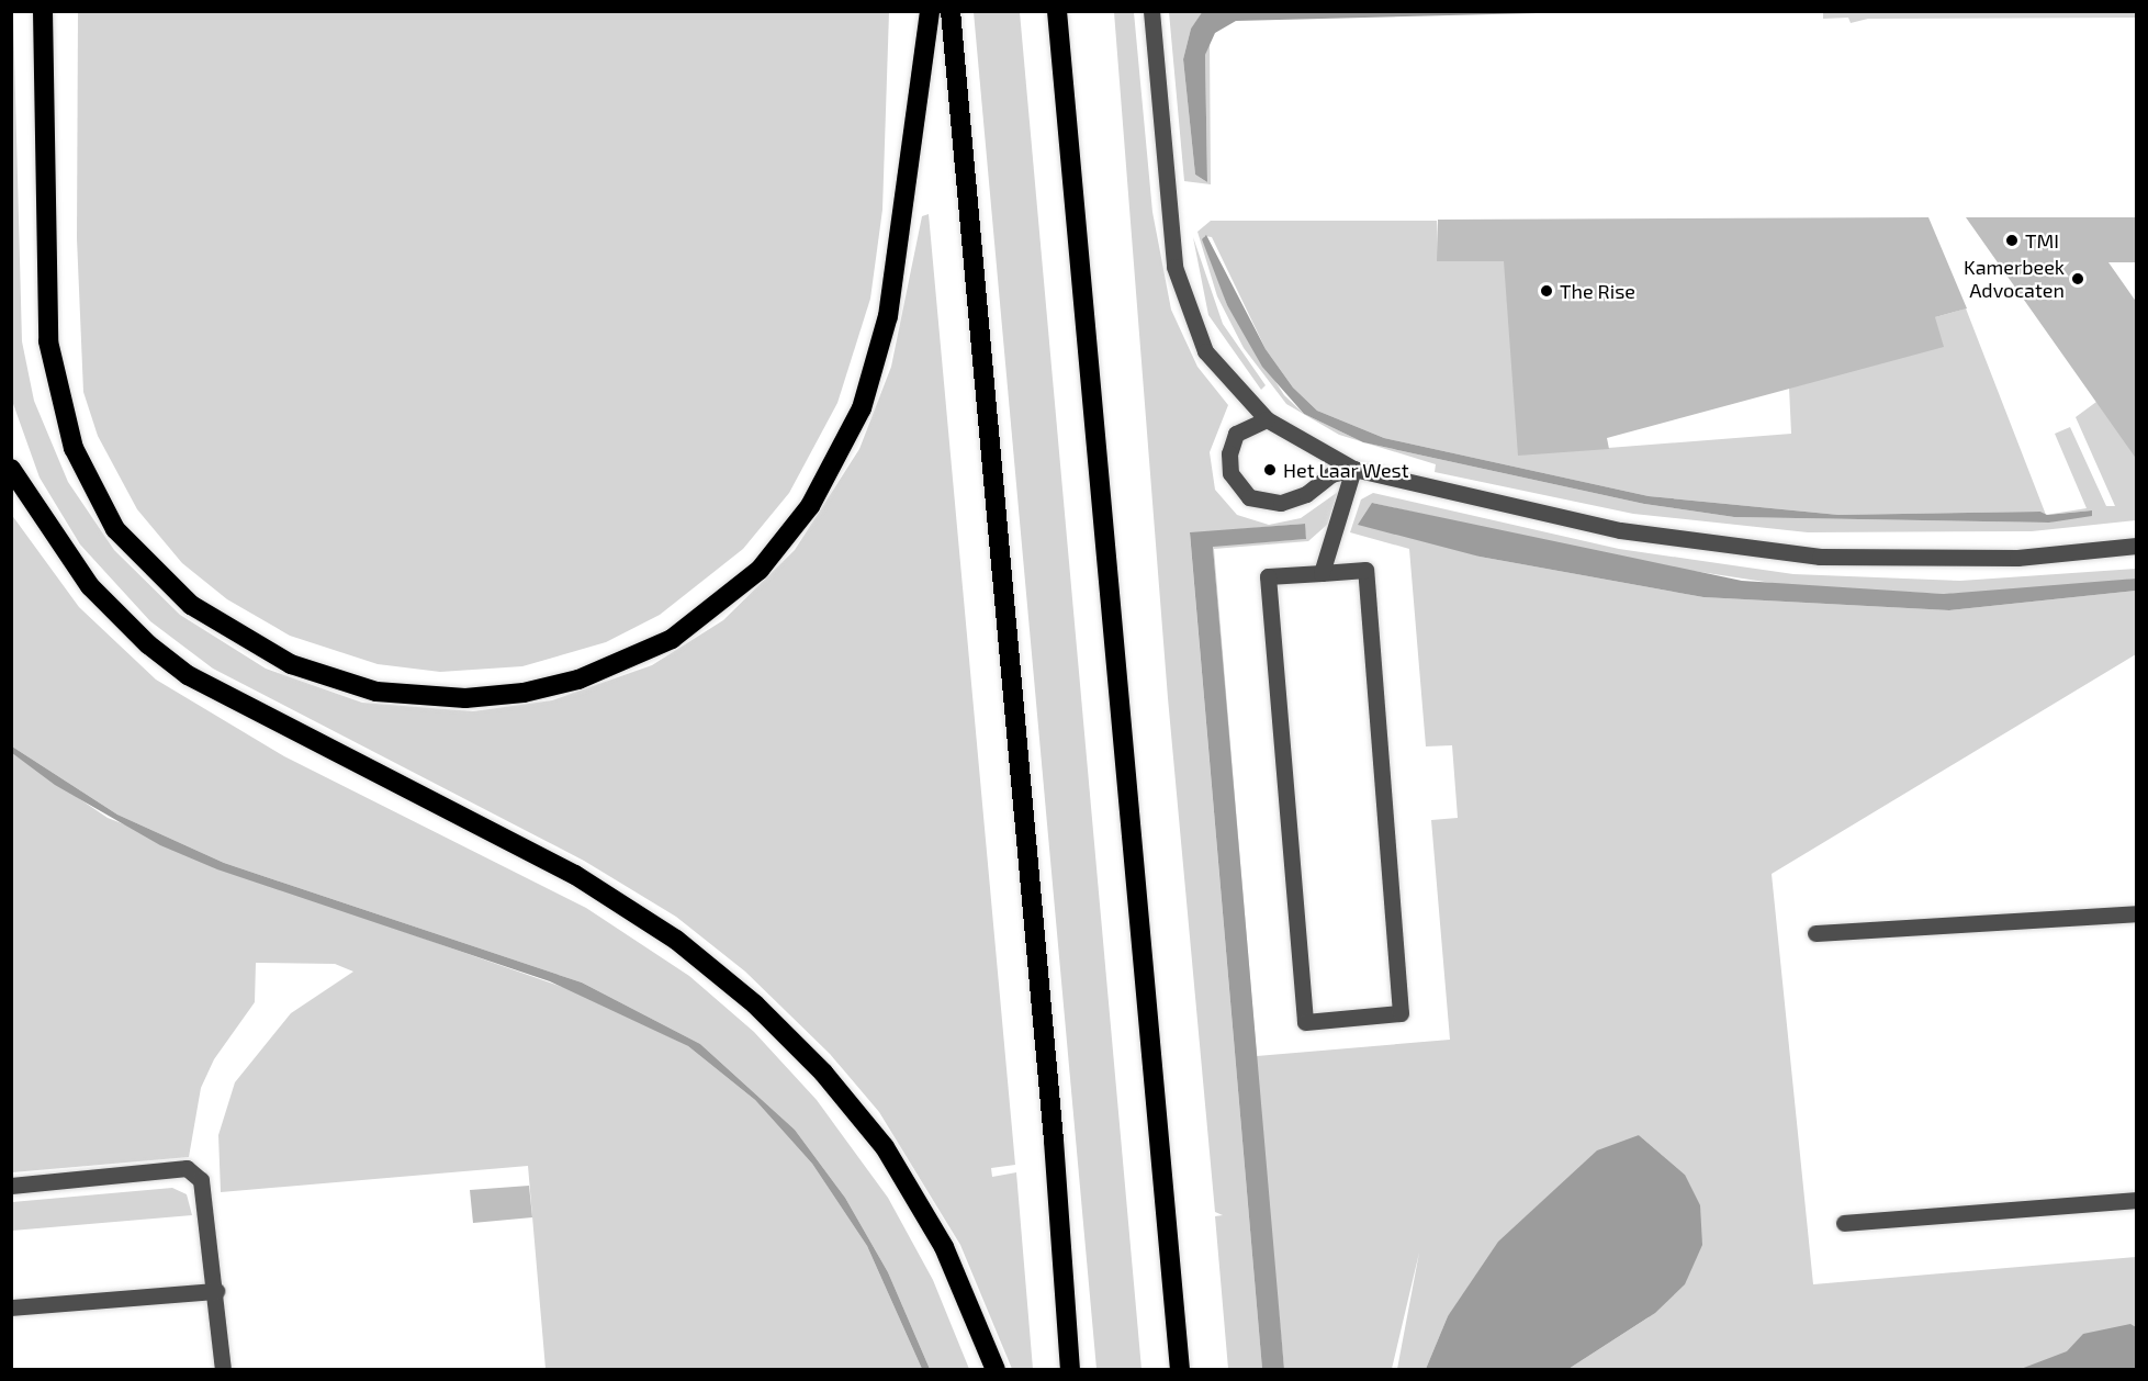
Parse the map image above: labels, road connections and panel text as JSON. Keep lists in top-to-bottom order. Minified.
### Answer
{"places":["TMI","Kamerbeek Advocaten","The Rise","Het Laar West"]}
